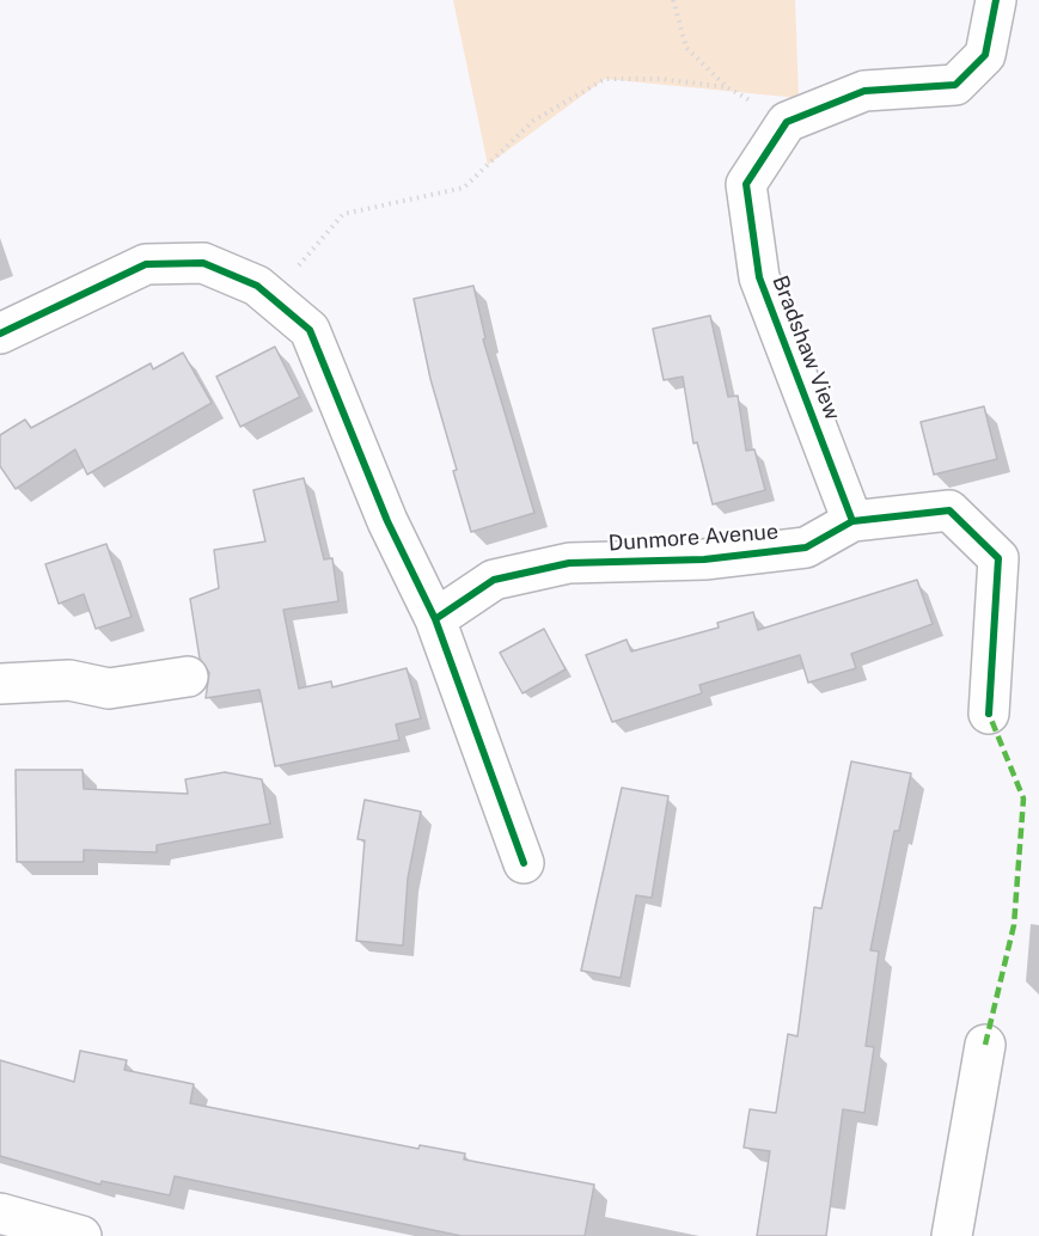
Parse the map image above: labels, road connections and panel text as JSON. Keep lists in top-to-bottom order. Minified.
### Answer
{"streets":{"street":["Bradshaw View","Dunmore Avenue"]},"crossings":[["Bradshaw View","Dunmore Avenue"]]}
